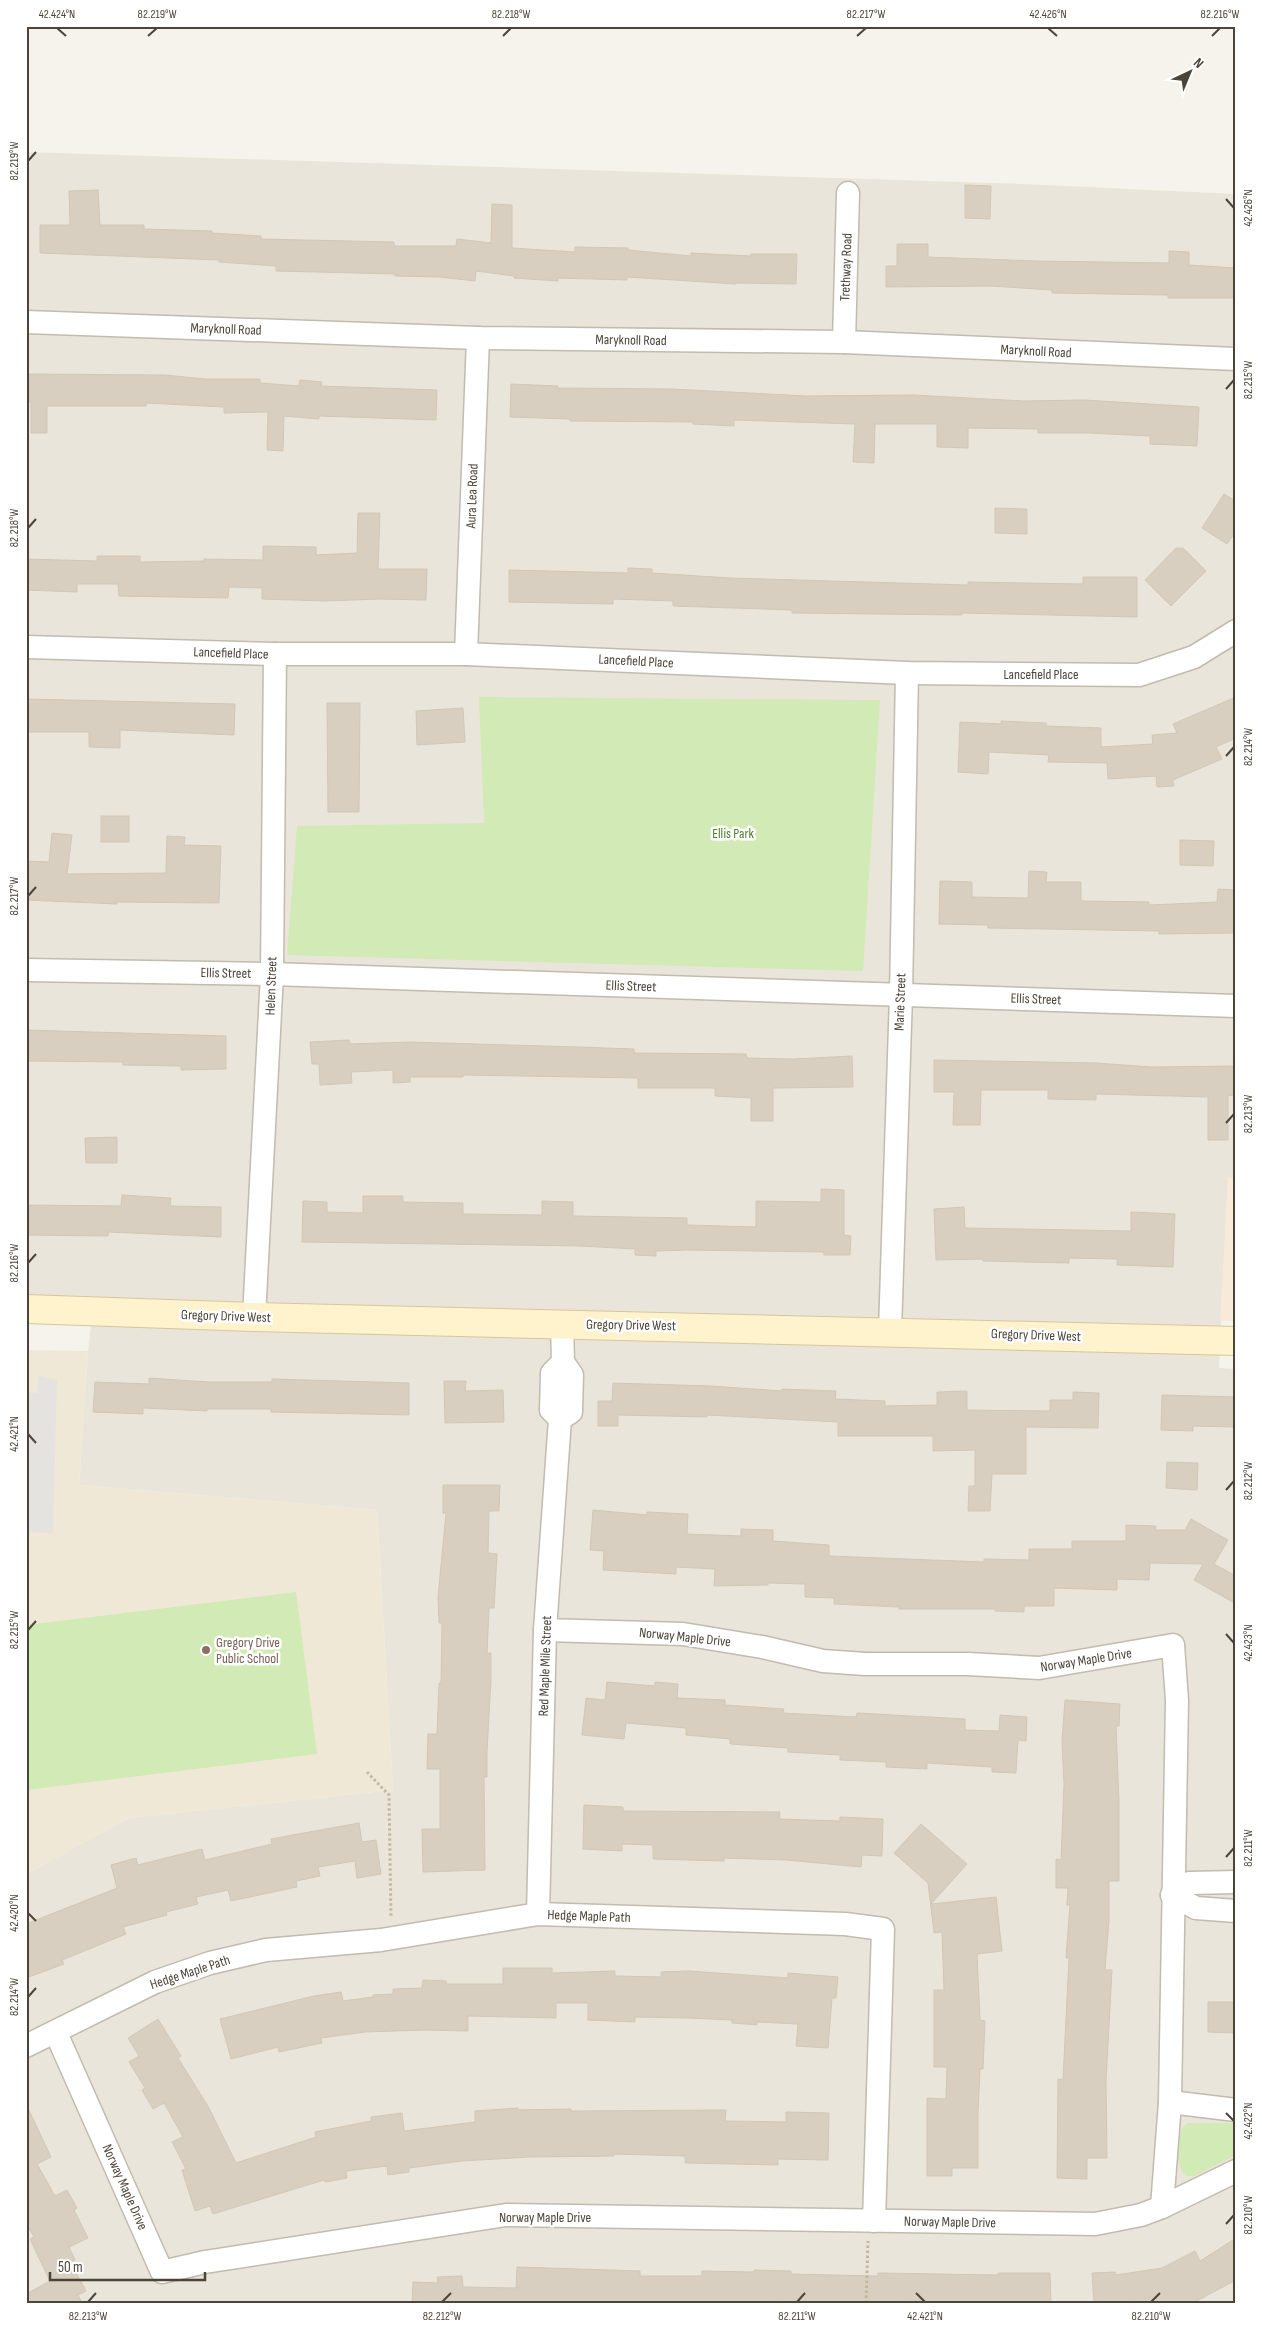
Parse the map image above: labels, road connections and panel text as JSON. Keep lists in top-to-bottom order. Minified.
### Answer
{"streets":{"street":["Trethway Road","Maryknoll Road","Aura Lea Road","Lancefield Place","Ellis Street","Helen Street","Marie Street","Gregory Drive West","Norway Maple Drive","Red Maple Mile Street","Hedge Maple Path"]},"crossings":[["Trethway Road","Maryknoll Road"],["Maryknoll Road","Aura Lea Road"],["Aura Lea Road","Lancefield Place"],["Lancefield Place","Helen Street"],["Lancefield Place","Marie Street"],["Ellis Street","Helen Street"],["Ellis Street","Marie Street"],["Helen Street","Gregory Drive West"],["Marie Street","Gregory Drive West"],["Gregory Drive West","Red Maple Mile Street"],["Norway Maple Drive","Red Maple Mile Street"],["Norway Maple Drive","Hedge Maple Path"],["Red Maple Mile Street","Hedge Maple Path"]],"parks":["Ellis Park"],"places":["Gregory Drive Public School"],"scale_bar":"50 m","north":"top right","coordinates":["42.424°N","82.219°W","82.218°W","82.217°W","42.426°N","82.216°W","82.215°W","82.214°W","82.213°W","42.421°N","82.212°W","42.423°N","82.211°W","42.420°N","42.422°N","82.210°W"]}
